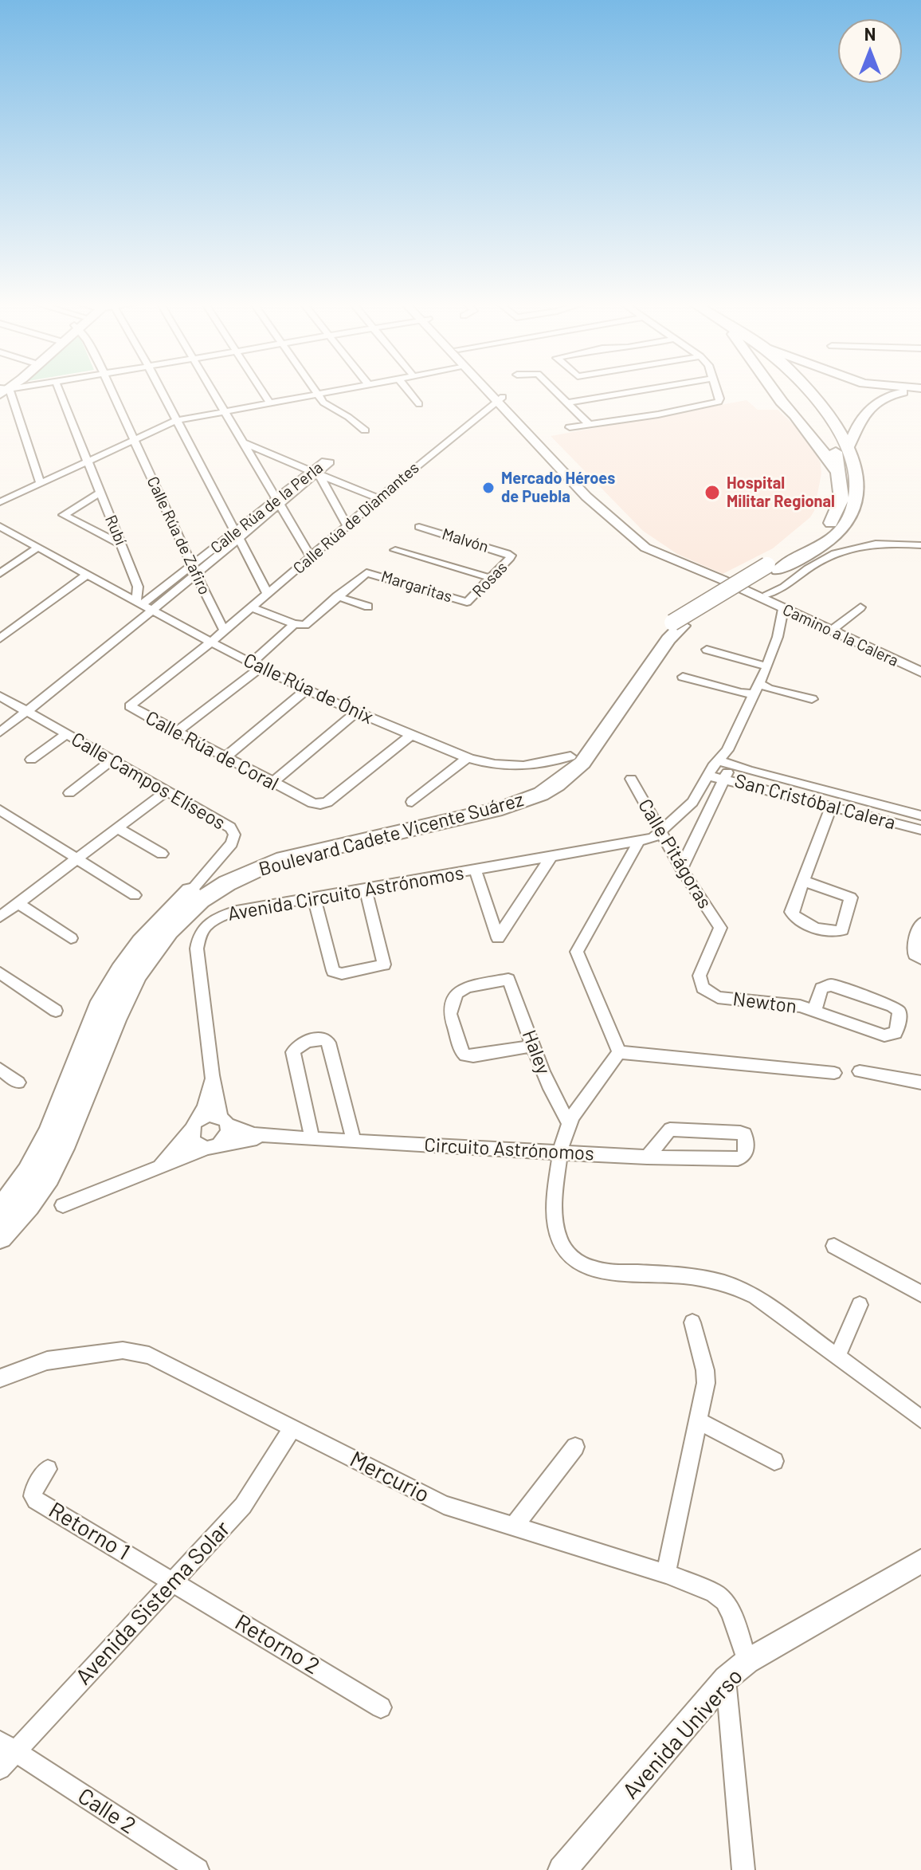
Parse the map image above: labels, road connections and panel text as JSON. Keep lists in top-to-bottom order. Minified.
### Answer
{"streets":{"main road":["Boulevard Cadete Vicente Suárez"],"street":["Calle Rúa de la Perla","Calle Rúa de Diamantes","Rubí","Calle Rúa de Zafiro","Malvón","Rosas","Margaritas","Camino a la Calera","Calle Rúa de Ónix","Calle Rúa de Coral","Calle Campos Elíseos","San Cristóbal Calera","Calle Pitágoras","Avenida Circuito Astrónomos","Newton","Haley","Circuito Astrónomos","Mercurio","Retorno 1","Avenida Sistema Solar","Retorno 2","Avenida Universo","Calle 2"]},"crossings":[["Calle Rúa de la Perla","Rubí"],["Calle Rúa de la Perla","Calle Rúa de Zafiro"],["Calle Rúa de la Perla","Calle Rúa de Ónix"],["Calle Rúa de la Perla","Calle Campos Elíseos"],["Calle Rúa de Diamantes","Calle Rúa de Zafiro"],["Calle Rúa de Diamantes","Camino a la Calera"],["Calle Rúa de Diamantes","Calle Rúa de Ónix"],["Calle Rúa de Diamantes","Calle Rúa de Coral"],["Rubí","Calle Rúa de Ónix"],["Malvón","Rosas"],["Rosas","Margaritas"],["Camino a la Calera","Avenida Circuito Astrónomos"],["Calle Rúa de Ónix","Calle Rúa de Coral"],["Calle Rúa de Ónix","Boulevard Cadete Vicente Suárez"],["Calle Campos Elíseos","Boulevard Cadete Vicente Suárez"],["San Cristóbal Calera","Avenida Circuito Astrónomos"],["Calle Pitágoras","Avenida Circuito Astrónomos"],["Calle Pitágoras","Newton"],["Avenida Circuito Astrónomos","Circuito Astrónomos"],["Mercurio","Avenida Sistema Solar"],["Mercurio","Avenida Universo"],["Retorno 1","Avenida Sistema Solar"],["Retorno 1","Retorno 2"],["Avenida Sistema Solar","Retorno 2"],["Avenida Sistema Solar","Calle 2"]],"places":["Mercado Héroes de Puebla","Hospital Militar Regional"],"north":"top"}
